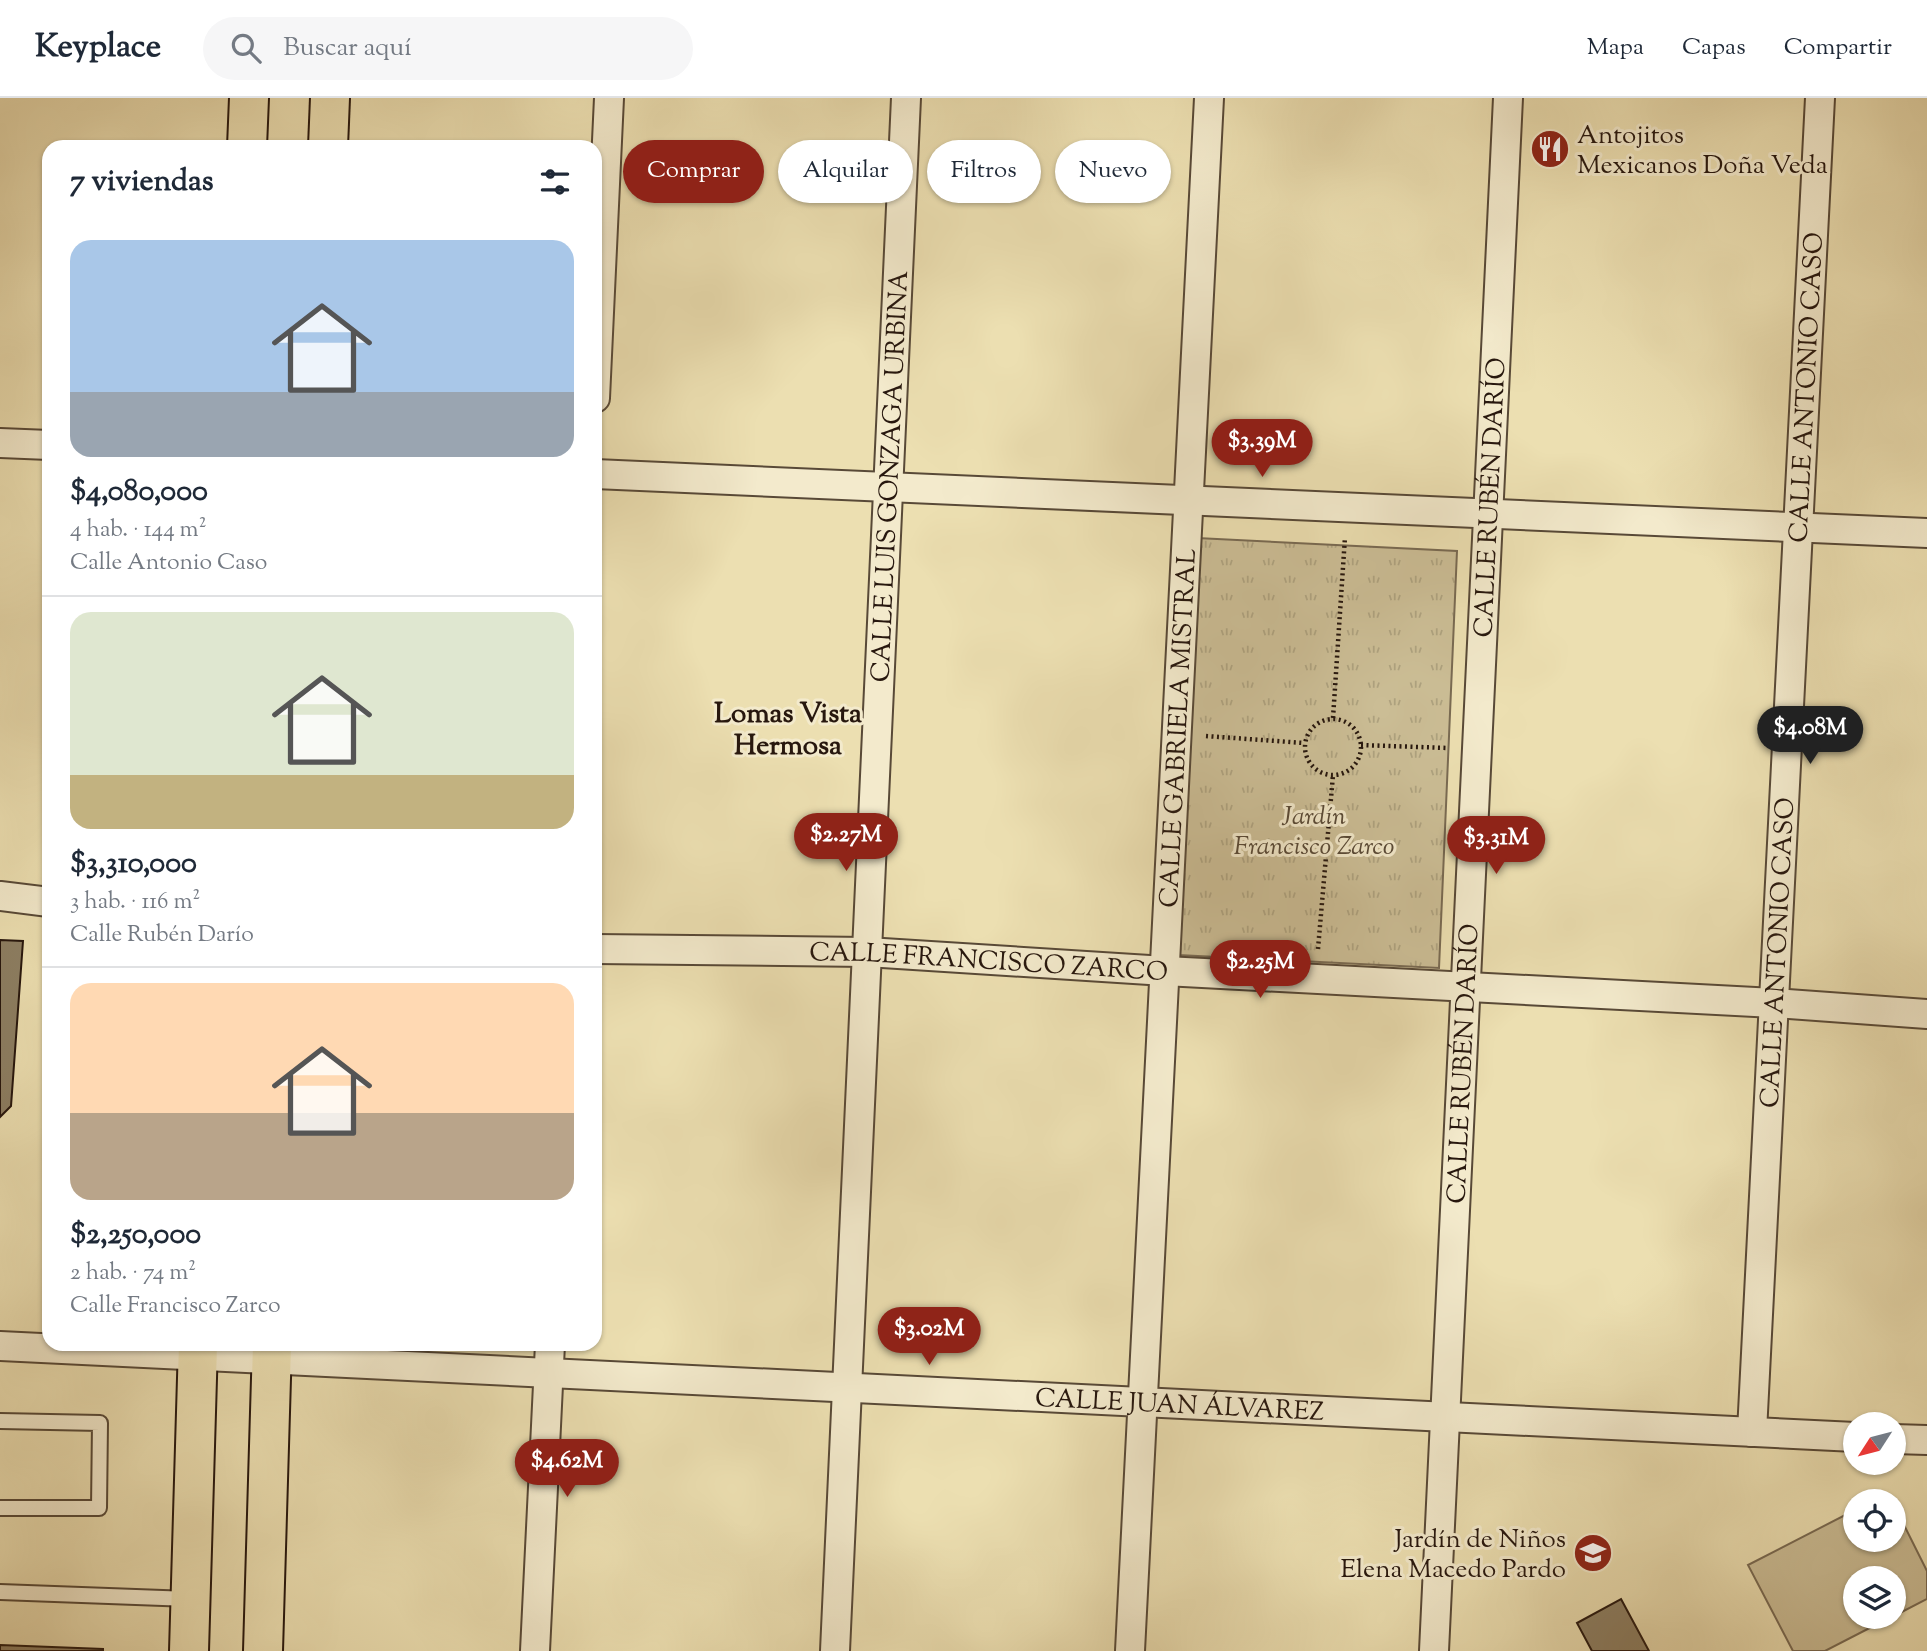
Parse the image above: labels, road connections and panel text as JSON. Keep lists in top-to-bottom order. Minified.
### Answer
{"streets":{"street":["CALLE ANTONIO CASO","CALLE LUIS GONZAGA URBINA","CALLE RUBÉN DARÍO","CALLE GABRIELA MISTRAL","CALLE FRANCISCO ZARCO","CALLE JUAN ÁLVAREZ"]},"crossings":[["CALLE ANTONIO CASO","CALLE FRANCISCO ZARCO"],["CALLE ANTONIO CASO","CALLE JUAN ÁLVAREZ"],["CALLE LUIS GONZAGA URBINA","CALLE FRANCISCO ZARCO"],["CALLE LUIS GONZAGA URBINA","CALLE JUAN ÁLVAREZ"],["CALLE RUBÉN DARÍO","CALLE FRANCISCO ZARCO"],["CALLE RUBÉN DARÍO","CALLE JUAN ÁLVAREZ"],["CALLE GABRIELA MISTRAL","CALLE FRANCISCO ZARCO"],["CALLE GABRIELA MISTRAL","CALLE JUAN ÁLVAREZ"]],"districts":["Lomas Vista Hermosa"],"parks":["Jardín Francisco Zarco"],"places":{"restaurant":["Antojitos Mexicanos Doña Veda"],"school or university":["Jardín de Niños Elena Macedo Pardo"]},"north":"bottom left","page":{"header":"Keyplace","search":"Buscar aquí","nav":["Mapa","Capas","Compartir"],"chip":["Comprar","Alquilar","Filtros","Nuevo"],"heading":"7 viviendas","list":[{"name":"$4,080,000","note":"4 hab. · 144 m² · Calle Antonio Caso"},{"name":"$3,310,000","note":"3 hab. · 116 m² · Calle Rubén Darío"},{"name":"$2,250,000","note":"2 hab. · 74 m² · Calle Francisco Zarco"}],"price":["$3.39M","$4.08M","$2.27M","$3.31M","$2.25M","$3.02M","$4.62M"]}}
